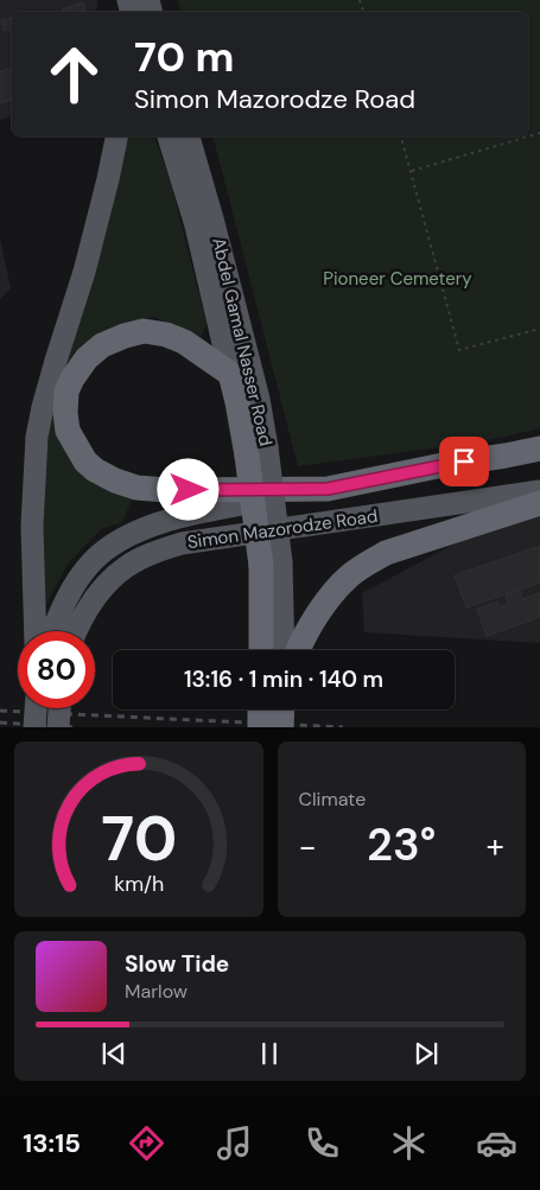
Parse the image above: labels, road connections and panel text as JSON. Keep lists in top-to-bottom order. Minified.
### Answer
{"streets":{"highway":["Abdel Gamal Nasser Road","Simon Mazorodze Road"]},"parks":["Pioneer Cemetery"],"page":{"turn":["70 m","Simon Mazorodze Road"],"limit":"80","trip":"13:16 · 1 min · 140 m","tile":"Climate","heat":["−","23°","+"],"song":["Slow Tide","Marlow"],"tabs":"13:15","gauge":["70","km/h"]}}
